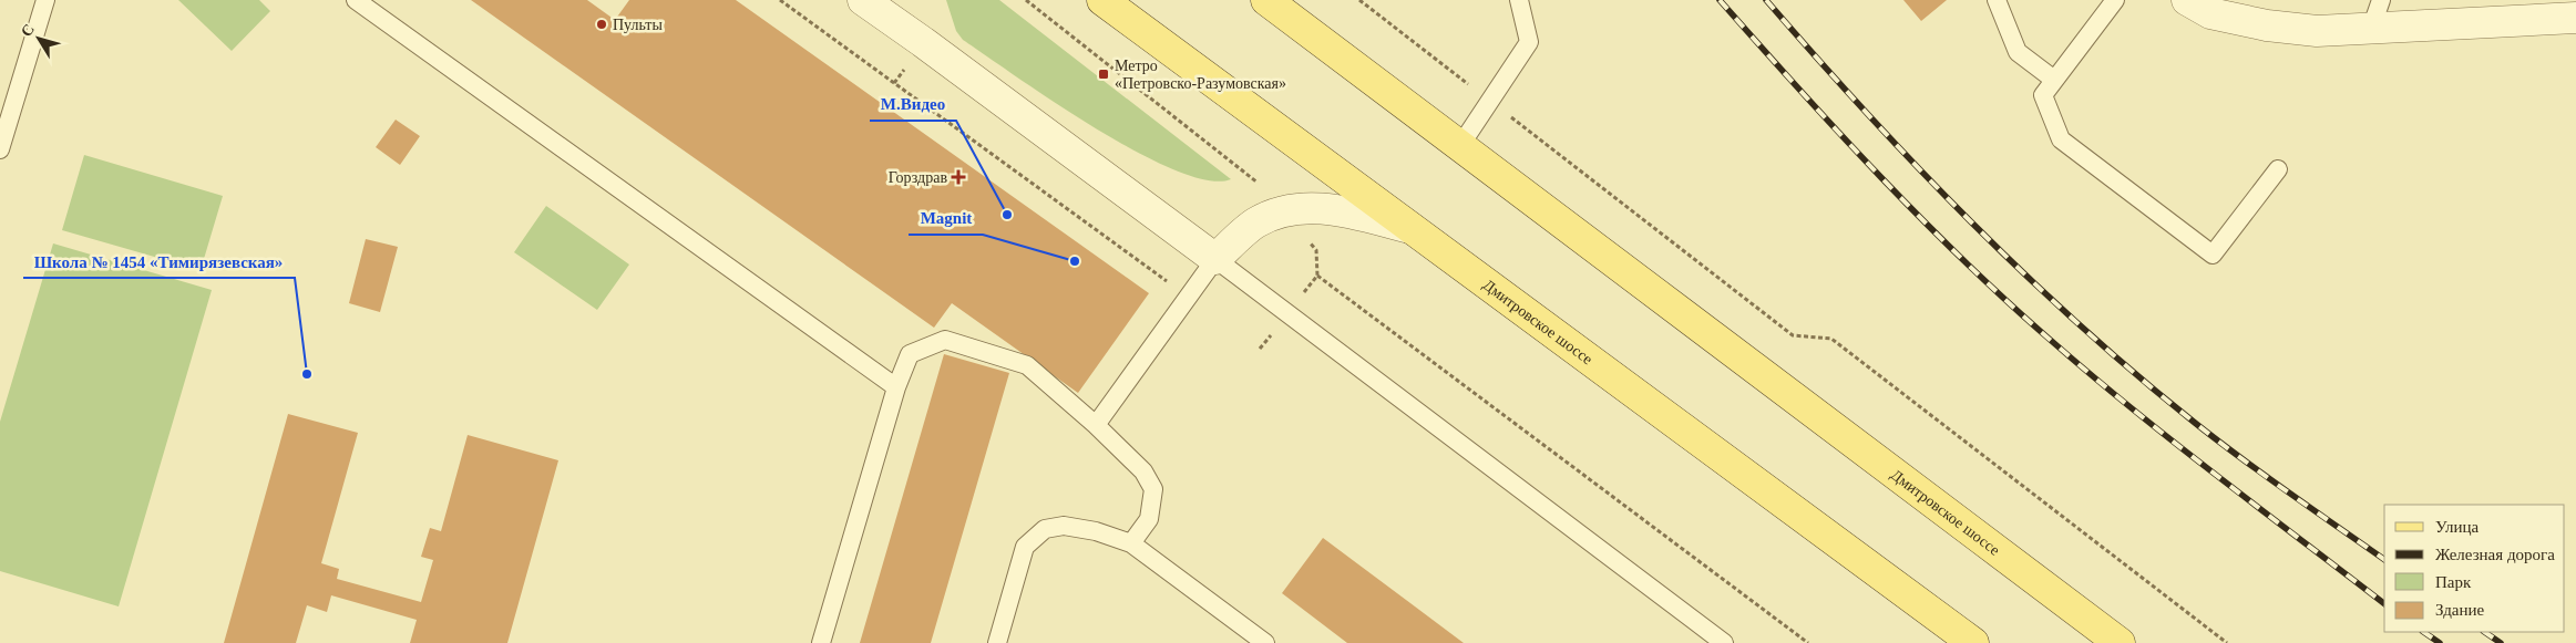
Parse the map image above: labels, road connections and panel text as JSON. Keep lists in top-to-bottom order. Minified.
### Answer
{"streets":{"main road":["Дмитровское шоссе"]},"places":{"other":["Пульты","М.Видео","Magnit","Школа № 1454 «Тимирязевская»"],"transit":["Метро «Петровско-Разумовская»"],"health":["Горздрав"]},"legend":["Улица","Железная дорога","Парк","Здание"],"north":"top left"}
